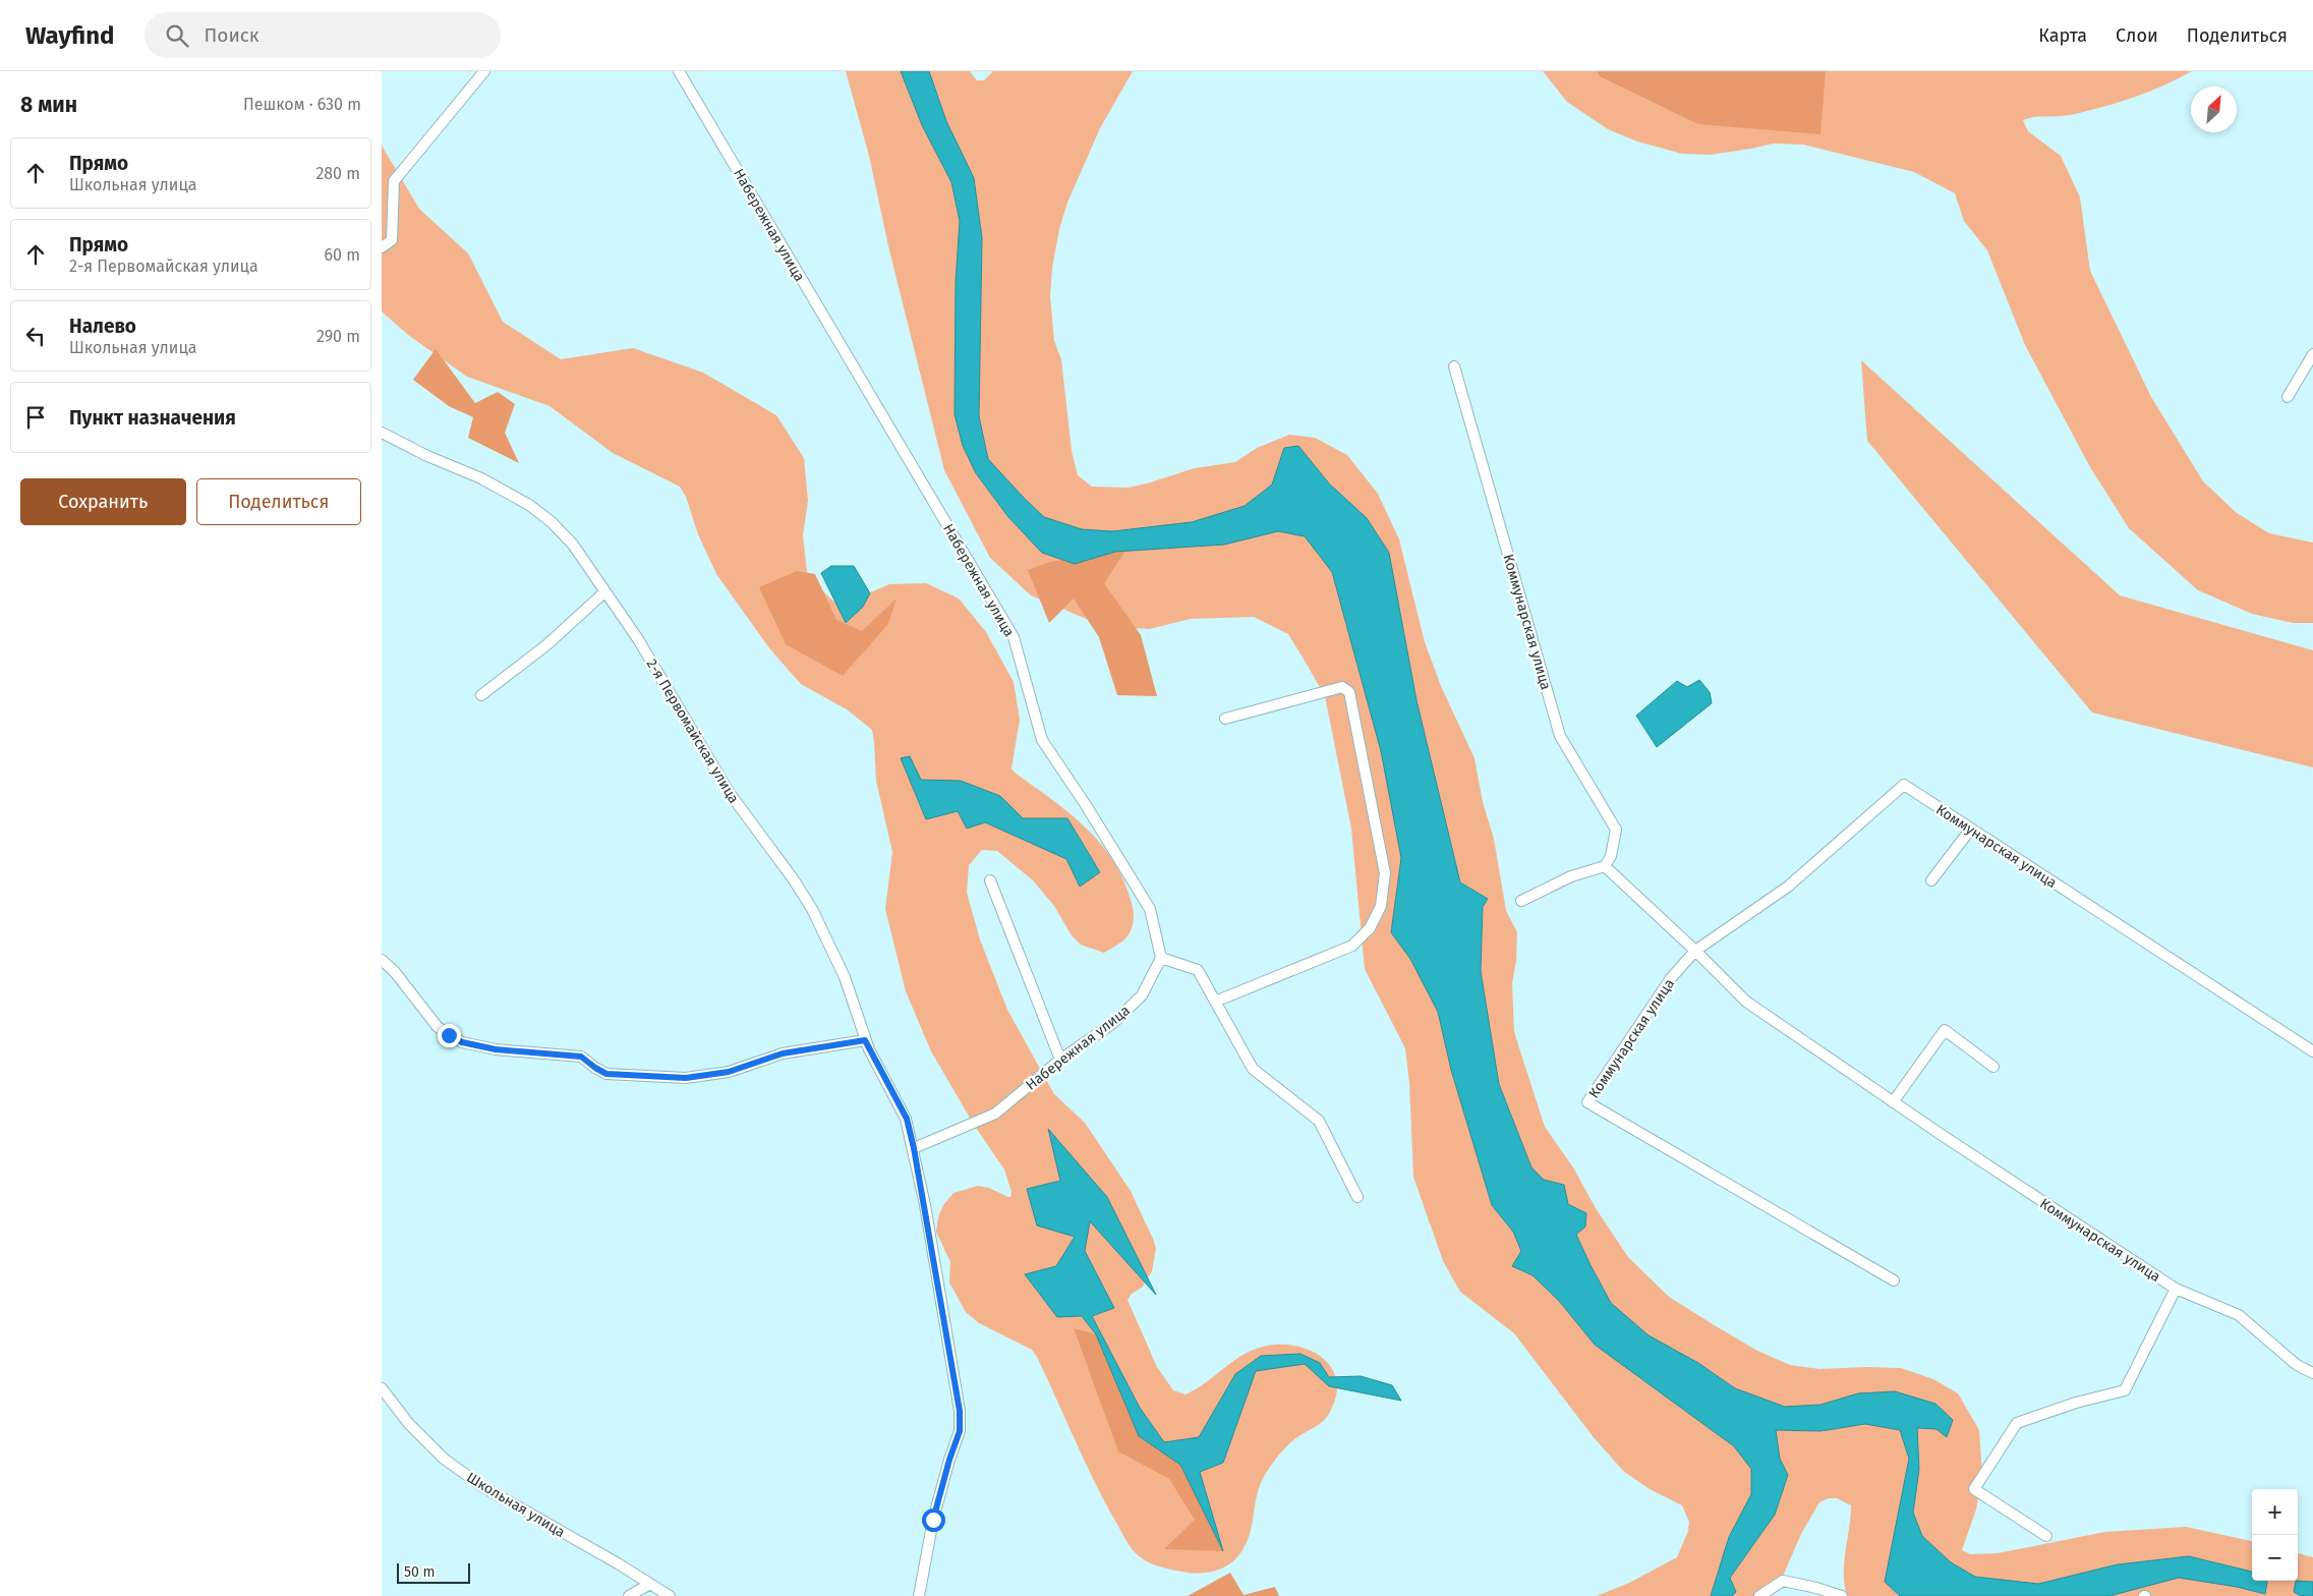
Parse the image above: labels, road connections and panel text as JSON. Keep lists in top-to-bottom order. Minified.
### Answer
{"streets":{"street":["Набережная улица","Коммунарская улица","2-я Первомайская улица","Школьная улица"]},"crossings":[["Набережная улица","2-я Первомайская улица"]],"scale_bar":"50 m","north":"top right","page":{"header":"Wayfind","search":"Поиск","nav":["Карта","Слои","Поделиться"],"heading":["8 мин","Пешком · 630 m"],"list":[["Прямо","Школьная улица","280 m"],["Прямо","2-я Первомайская улица","60 m"],["Налево","Школьная улица","290 m"],"Пункт назначения"],"buttons":["Сохранить","Поделиться"],"map_buttons":["+","−"],"scale":"50 m"}}
